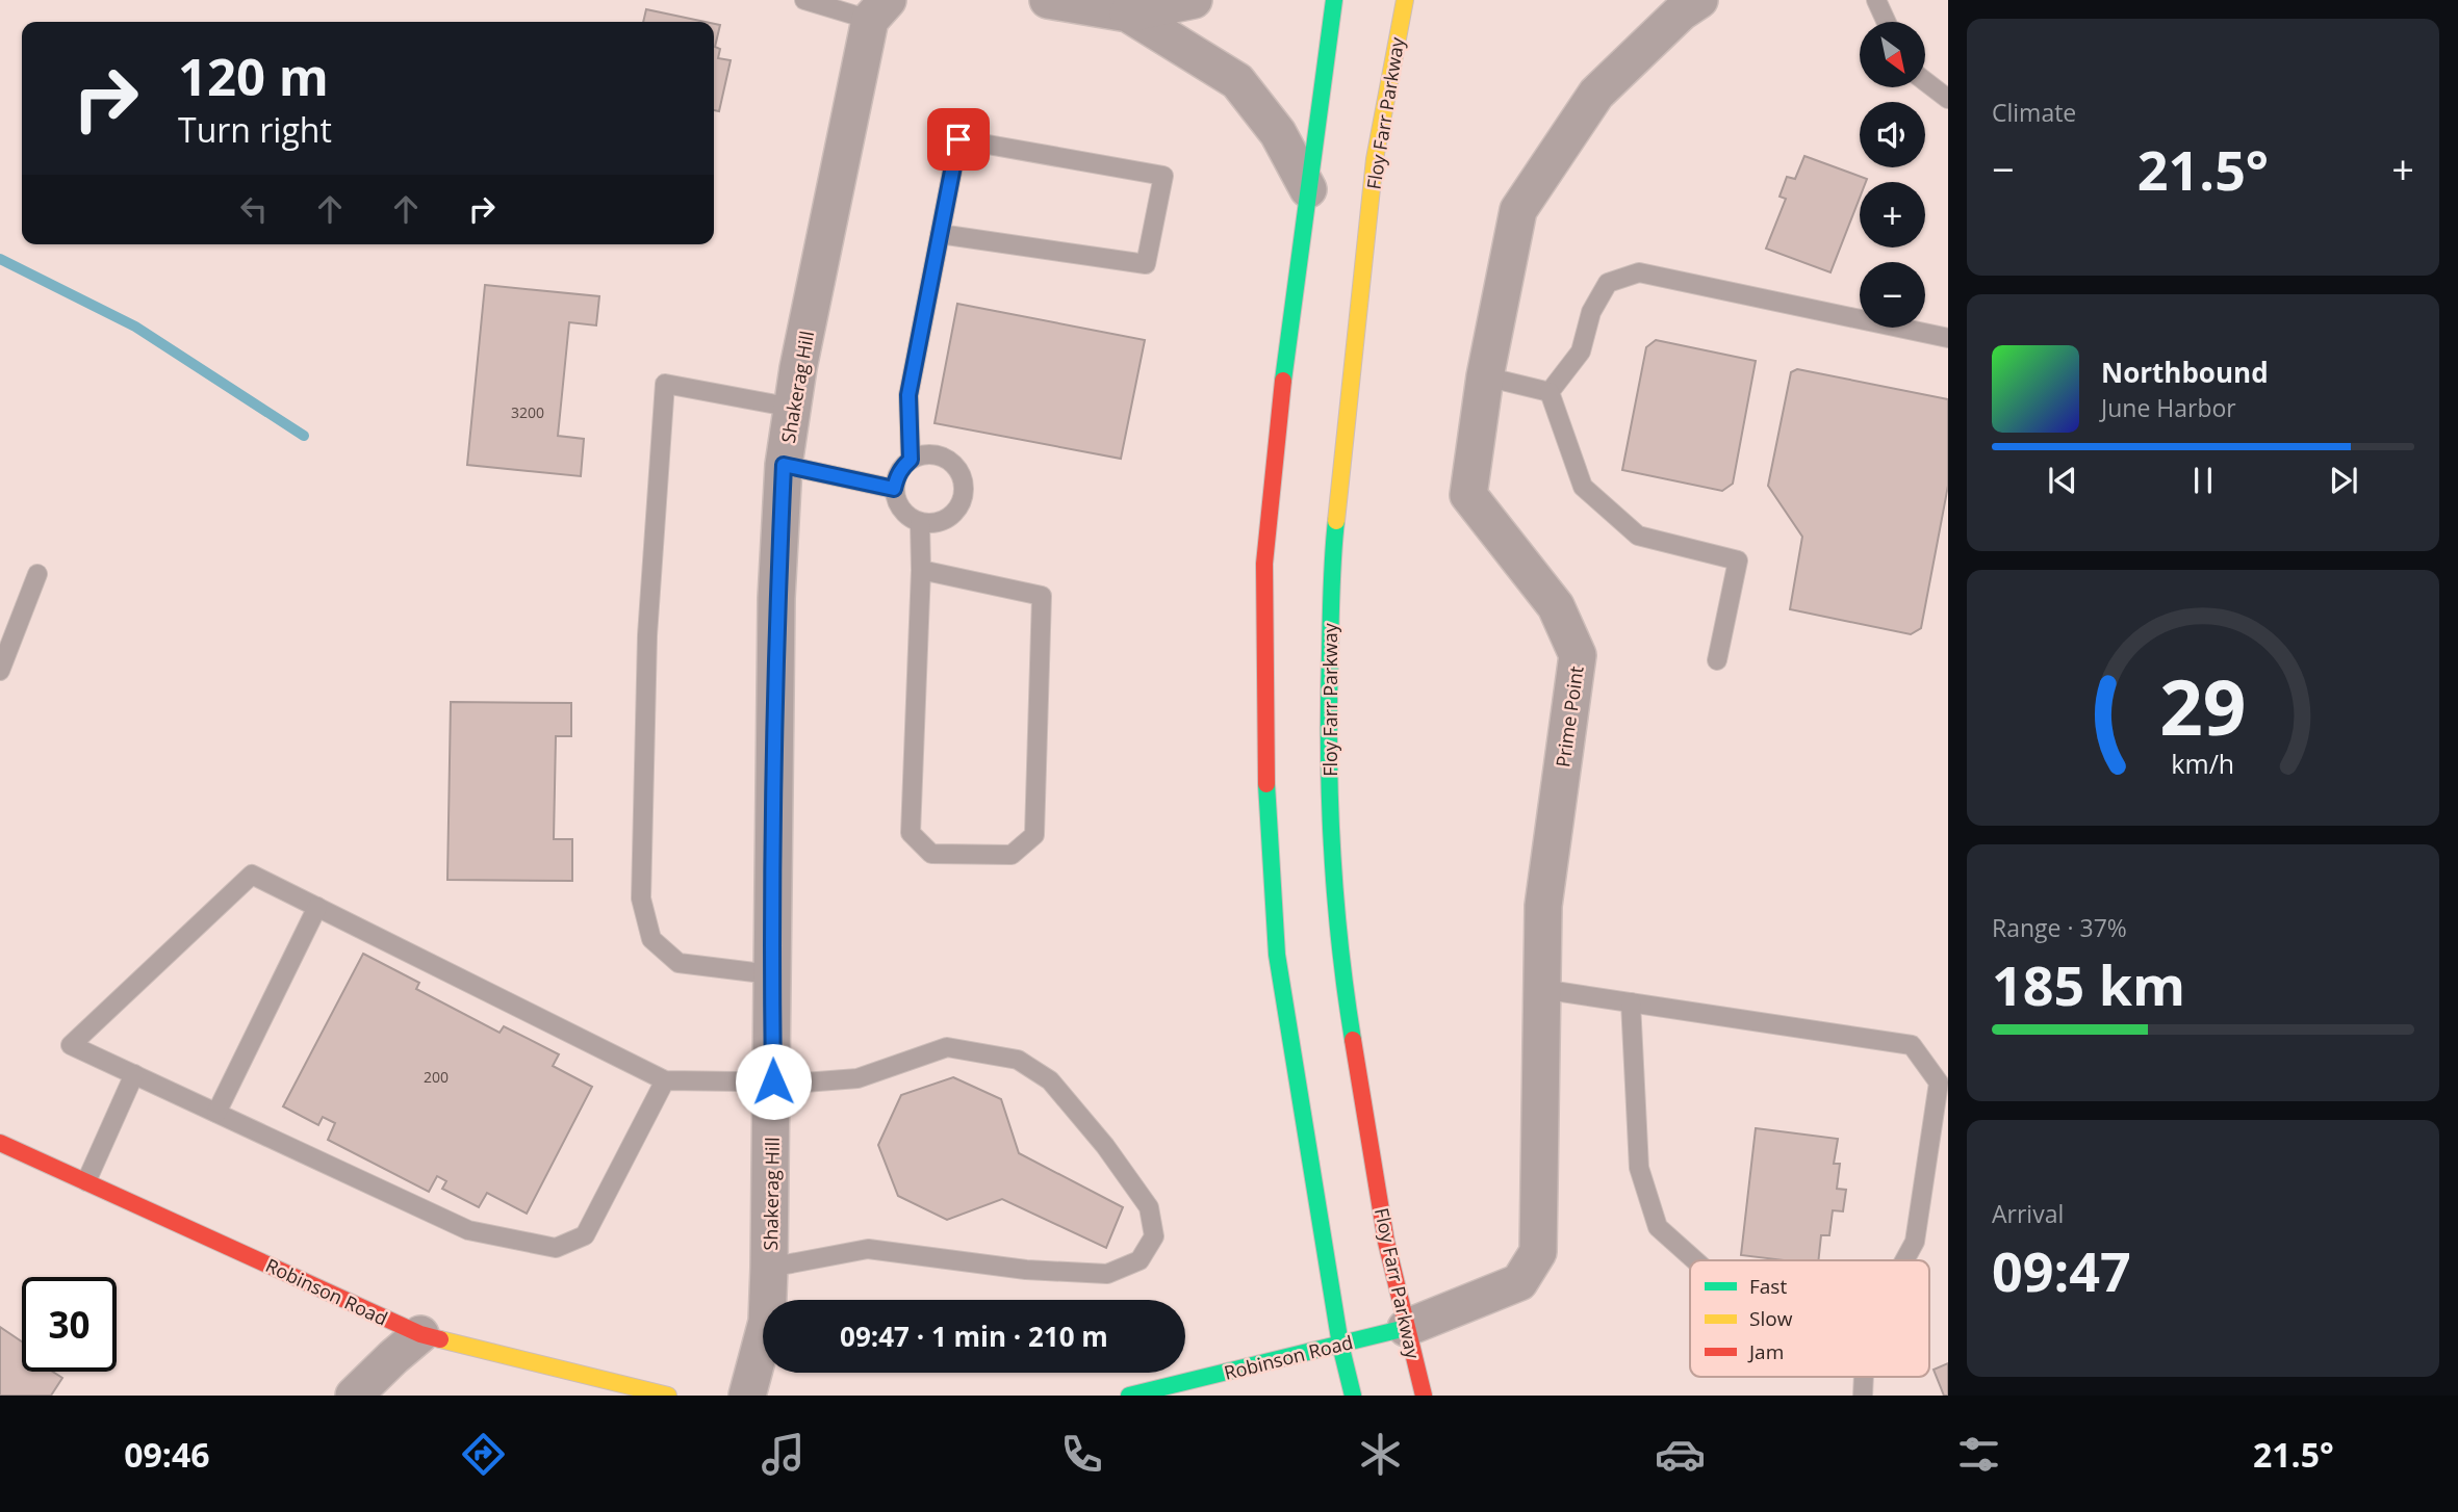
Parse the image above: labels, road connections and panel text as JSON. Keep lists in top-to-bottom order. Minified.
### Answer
{"streets":{"main road":["Floy Farr Parkway","Robinson Road"],"street":["Shakerag Hill","Prime Point"]},"crossings":[["Floy Farr Parkway","Prime Point"],["Floy Farr Parkway","Robinson Road"],["Prime Point","Robinson Road"]],"house_numbers":["3200","200"],"legend":["Fast","Slow","Jam"],"north":"bottom right","page":{"tile":["Climate",["Range · 37%","185 km"],["Arrival","09:47"]],"map_buttons":["+","−"],"turn":["120 m","Turn right"],"heat":["−","21.5°","+"],"song":["Northbound","June Harbor"],"limit":"30","trip":"09:47 · 1 min · 210 m","tabs":["09:46","21.5°"],"gauge":["29","km/h"]}}
